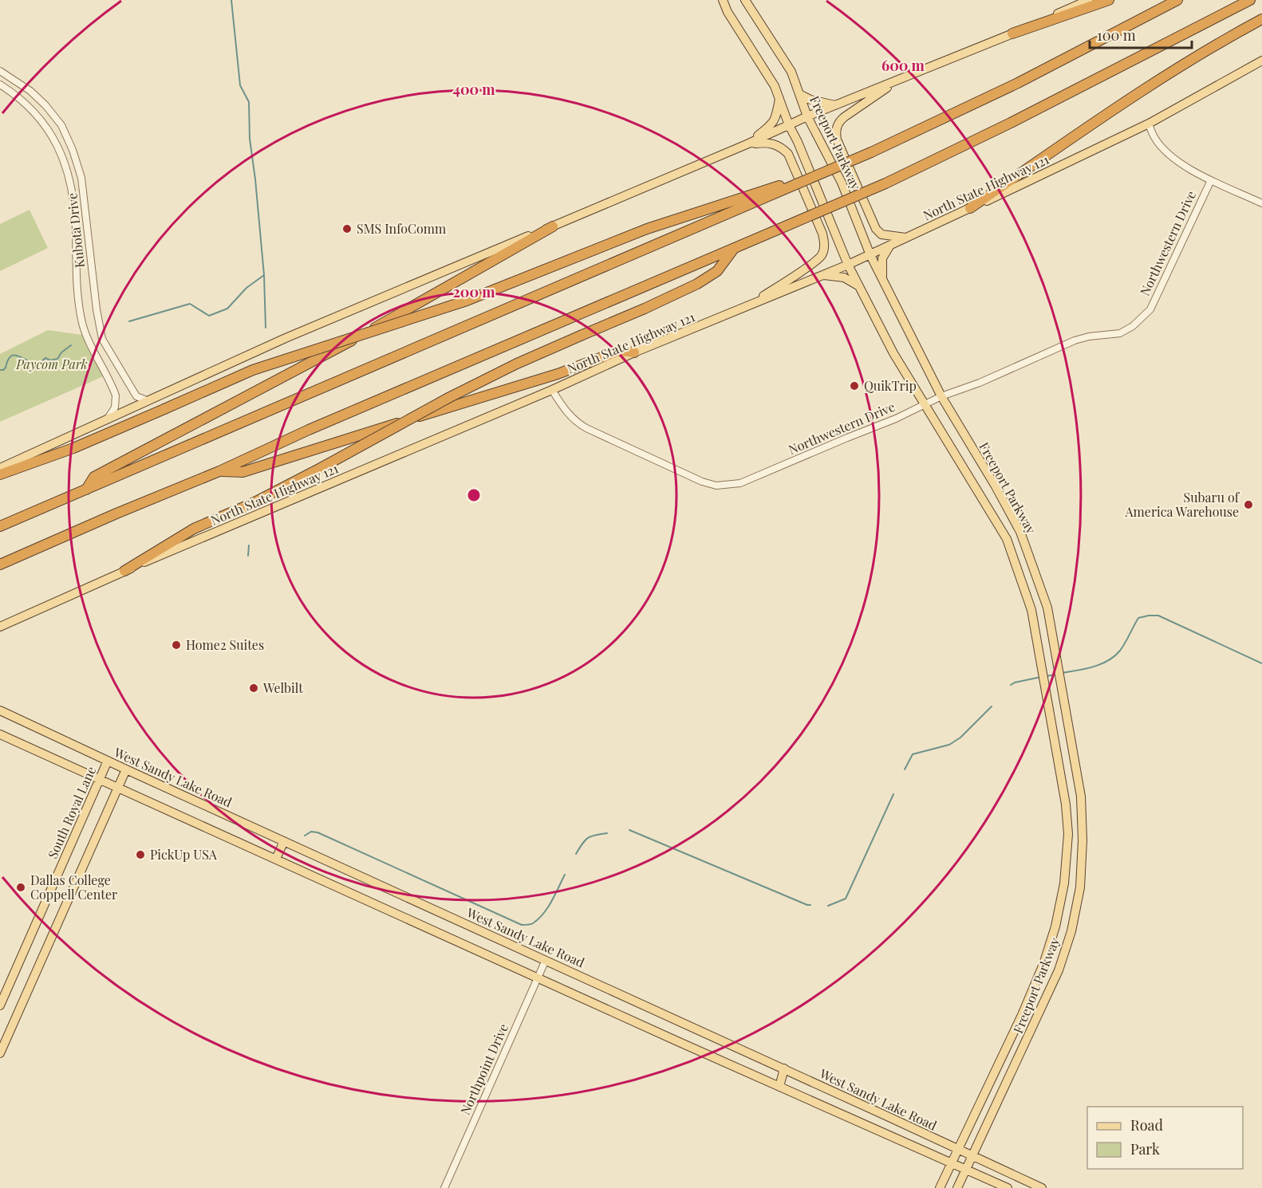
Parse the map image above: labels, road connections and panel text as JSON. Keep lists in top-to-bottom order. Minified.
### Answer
{"streets":{"main road":["Freeport Parkway","North State Highway 121","West Sandy Lake Road","South Royal Lane"],"street":["Kubota Drive","Northwestern Drive","Northpoint Drive"]},"crossings":[["Freeport Parkway","North State Highway 121"],["Freeport Parkway","Northwestern Drive"],["Freeport Parkway","West Sandy Lake Road"],["North State Highway 121","Northwestern Drive"],["West Sandy Lake Road","South Royal Lane"],["West Sandy Lake Road","Northpoint Drive"]],"parks":["Paycom Park"],"places":["SMS InfoComm","QuikTrip","Subaru of America Warehouse","Home2 Suites","Welbilt","PickUp USA","Dallas College Coppell Center"],"legend":["Road","Park"],"scale_bar":"100 m","rings":["600 m","400 m","200 m"]}
